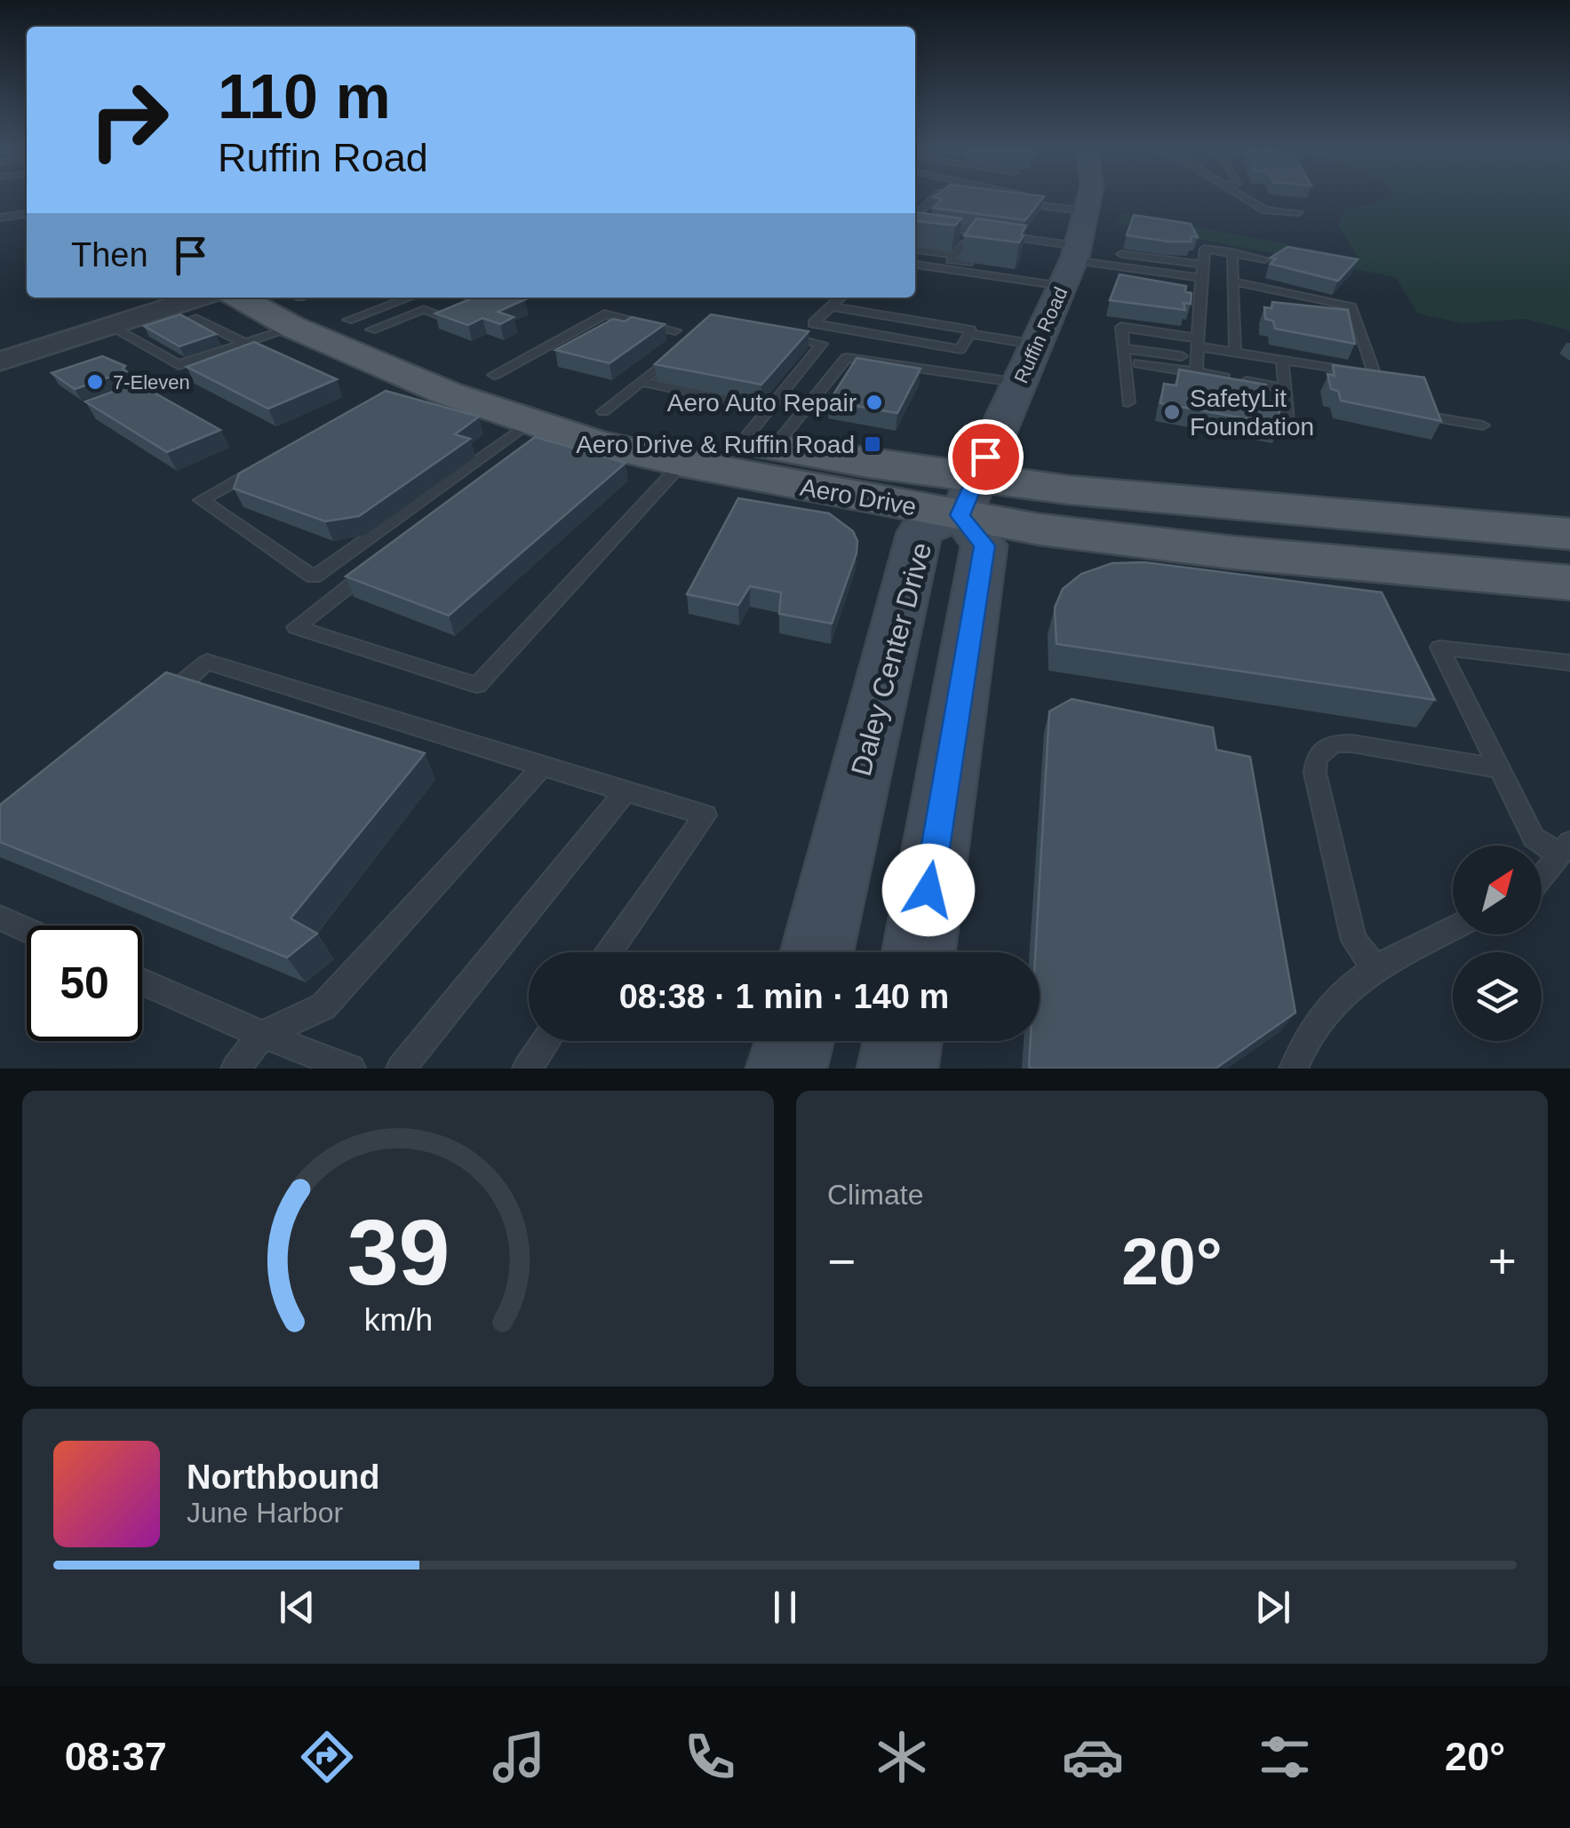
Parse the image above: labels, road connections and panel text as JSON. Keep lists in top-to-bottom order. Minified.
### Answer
{"streets":{"main road":["Ruffin Road","Aero Drive","Daley Center Drive"]},"crossings":[["Ruffin Road","Aero Drive"],["Ruffin Road","Daley Center Drive"],["Aero Drive","Daley Center Drive"]],"places":{"other":["7-Eleven","Aero Auto Repair","SafetyLit Foundation"],"transit":["Aero Drive & Ruffin Road"]},"north":"top right","page":{"turn":["110 m","Ruffin Road"],"then":"Then","limit":"50","trip":"08:38 · 1 min · 140 m","tile":"Climate","heat":["−","20°","+"],"song":["Northbound","June Harbor"],"tabs":["08:37","20°"],"gauge":["39","km/h"]}}
